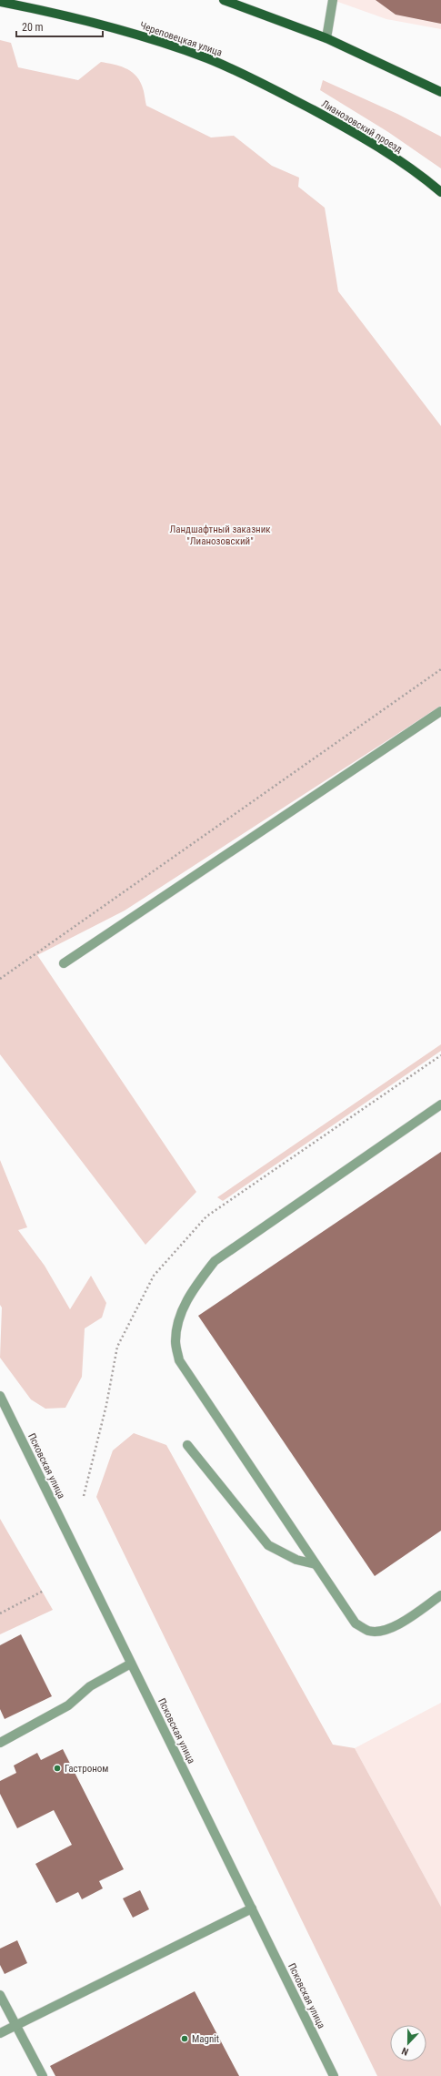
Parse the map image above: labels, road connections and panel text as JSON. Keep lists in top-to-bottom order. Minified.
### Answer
{"streets":{"main road":["Череповецкая улица","Лианозовский проезд"],"street":["Псковская улица"]},"crossings":[["Череповецкая улица","Лианозовский проезд"]],"parks":["Ландшафтный заказник \"Лианозовский\""],"places":["Гастроном","Magnit"],"scale_bar":"20 m","north":"bottom"}
